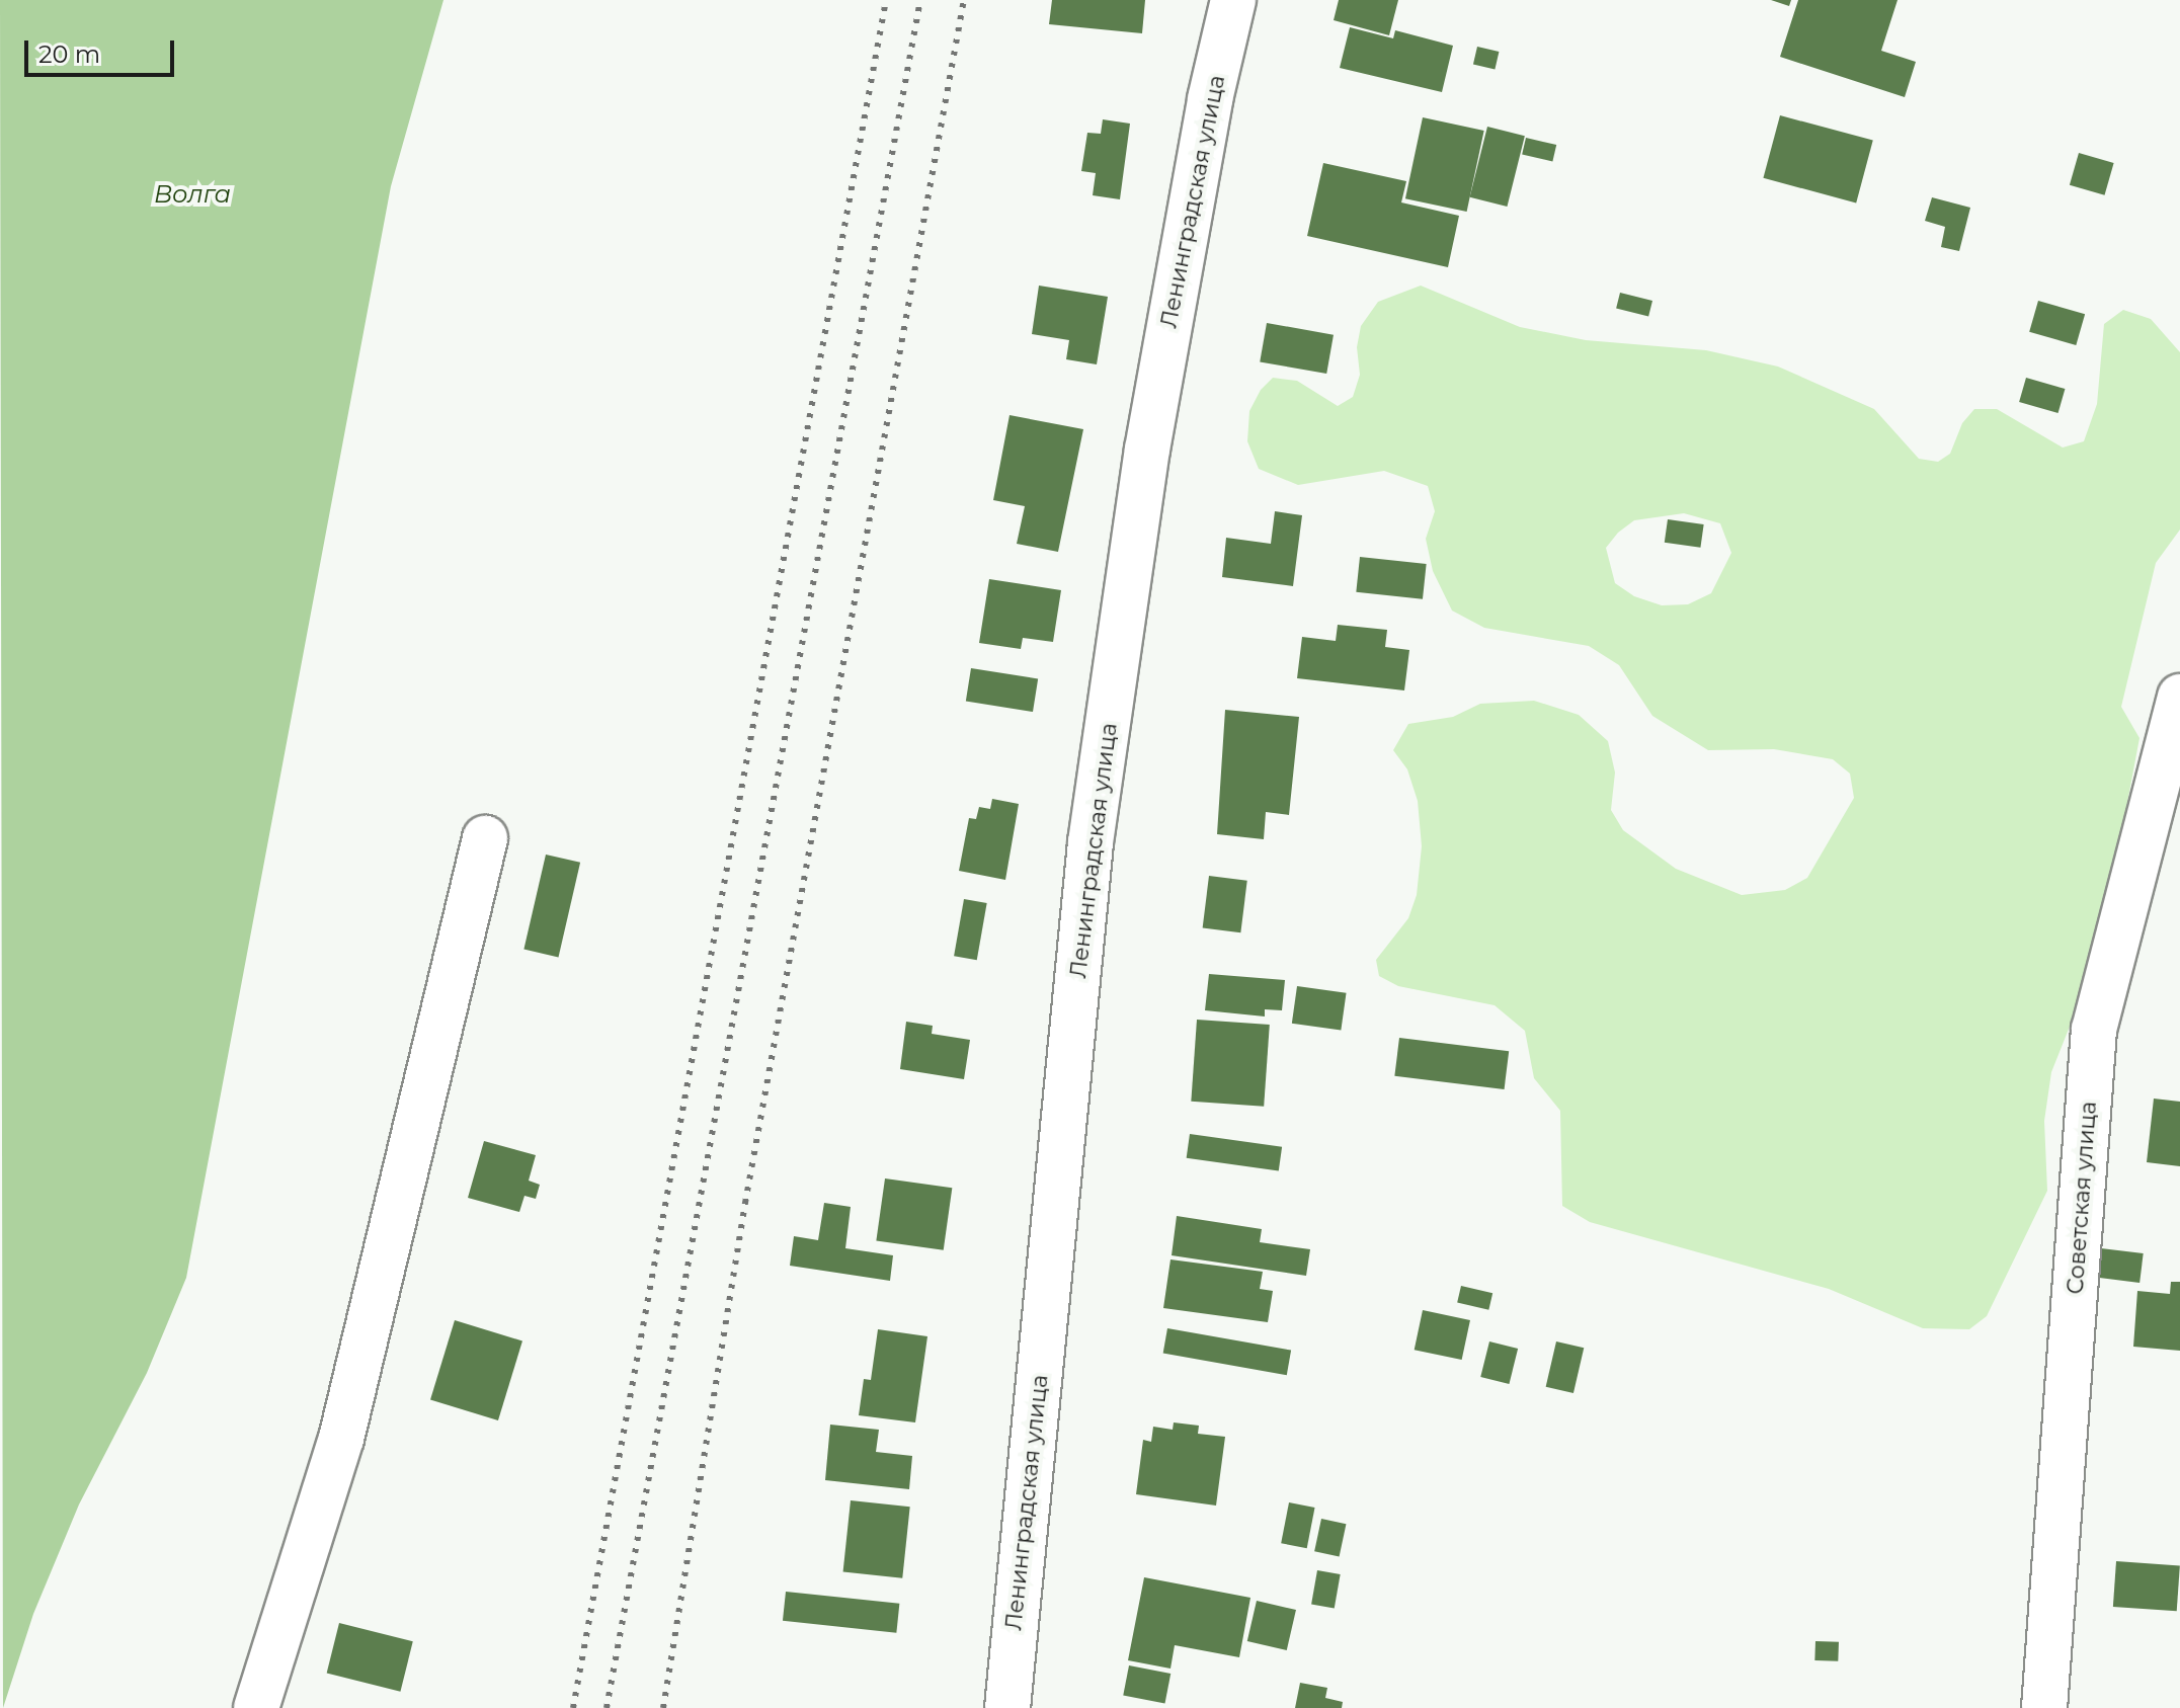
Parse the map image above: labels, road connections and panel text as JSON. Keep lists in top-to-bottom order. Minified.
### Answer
{"streets":{"street":["Ленинградская улица","Советская улица"]},"water":["Волга"],"scale_bar":"20 m"}
